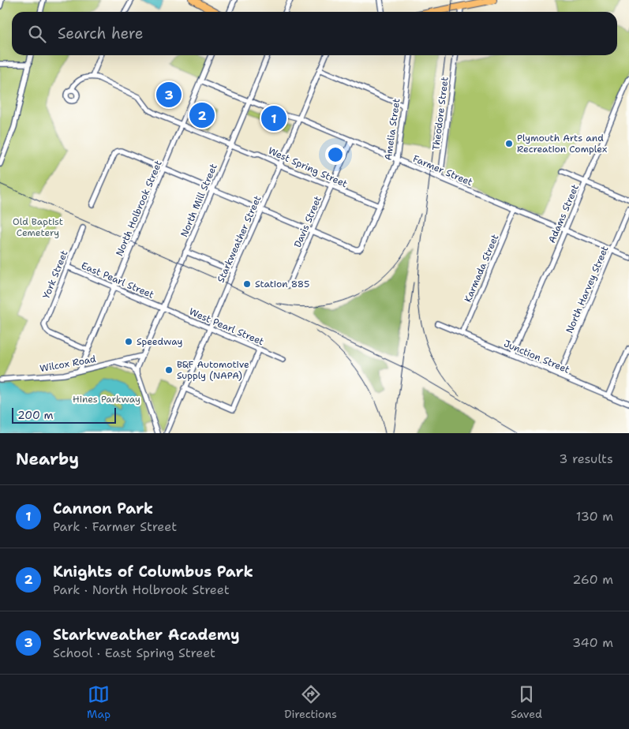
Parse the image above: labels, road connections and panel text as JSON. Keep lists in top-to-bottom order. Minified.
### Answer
{"streets":{"street":["Theodore Street","Amelia Street","West Spring Street","Farmer Street","North Mill Street","North Holbrook Street","Adams Street","Davis Street","Starkweather Street","Karmada Street","York Street","East Pearl Street","North Harvey Street","West Pearl Street","Junction Street","Wilcox Road"]},"crossings":[["Theodore Street","Farmer Street"],["Amelia Street","West Spring Street"],["Amelia Street","Farmer Street"],["Amelia Street","Davis Street"],["West Spring Street","North Mill Street"],["West Spring Street","North Holbrook Street"],["West Spring Street","Davis Street"],["West Spring Street","Starkweather Street"],["Farmer Street","North Mill Street"],["Farmer Street","North Holbrook Street"],["Farmer Street","Adams Street"],["Farmer Street","Davis Street"],["Farmer Street","Starkweather Street"],["Farmer Street","Karmada Street"],["Farmer Street","North Harvey Street"],["North Mill Street","East Pearl Street"],["North Mill Street","West Pearl Street"],["North Mill Street","Wilcox Road"],["North Holbrook Street","York Street"],["North Holbrook Street","East Pearl Street"],["North Holbrook Street","Wilcox Road"],["Adams Street","Junction Street"],["Starkweather Street","West Pearl Street"],["Karmada Street","Junction Street"],["York Street","East Pearl Street"],["East Pearl Street","West Pearl Street"],["North Harvey Street","Junction Street"]],"parks":["Old Baptist Cemetery","Hines Parkway"],"places":["Plymouth Arts and Recreation Complex","Station 885","Speedway","B&F Automotive Supply (NAPA)"],"scale_bar":"200 m","page":{"search":"Search here","pins":["3","2","1"],"scale":"200 m","heading":["Nearby","3 results"],"list":[{"mark":"1","name":"Cannon Park","note":"Park · Farmer Street","value":"130 m"},{"mark":"2","name":"Knights of Columbus Park","note":"Park · North Holbrook Street","value":"260 m"},{"mark":"3","name":"Starkweather Academy","note":"School · East Spring Street","value":"340 m"}],"nav":["Map","Directions","Saved"]}}
